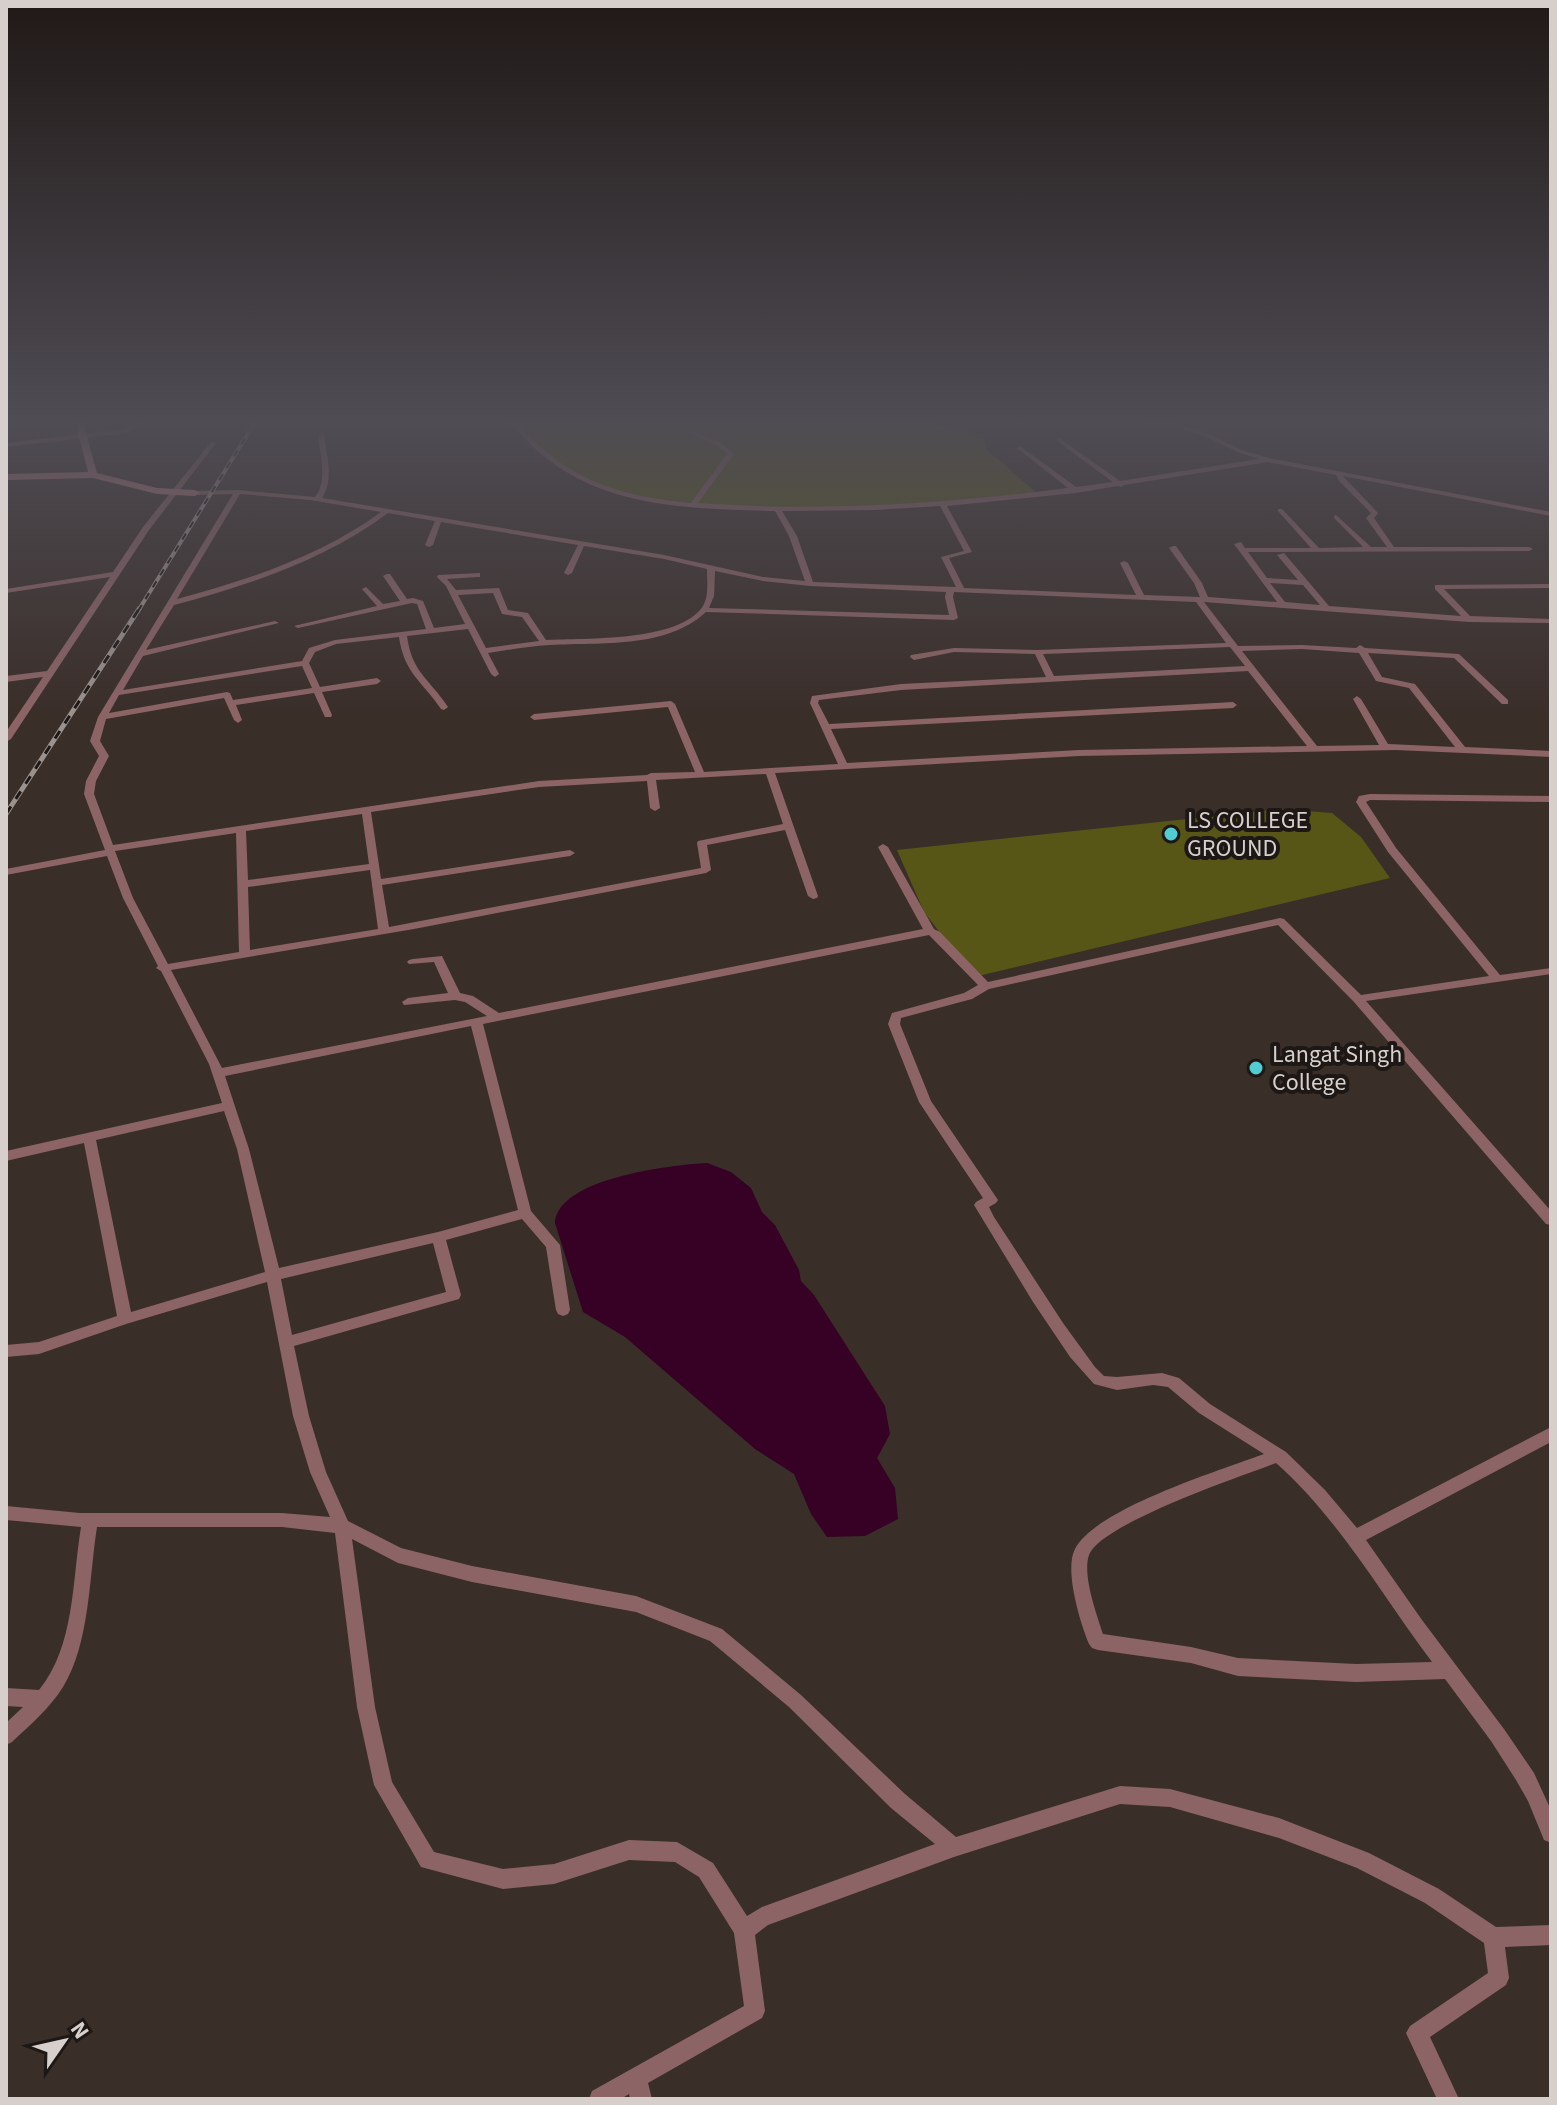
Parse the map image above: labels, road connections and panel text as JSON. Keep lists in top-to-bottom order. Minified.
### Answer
{"places":["LS COLLEGE GROUND","Langat Singh College"],"north":"top right"}
